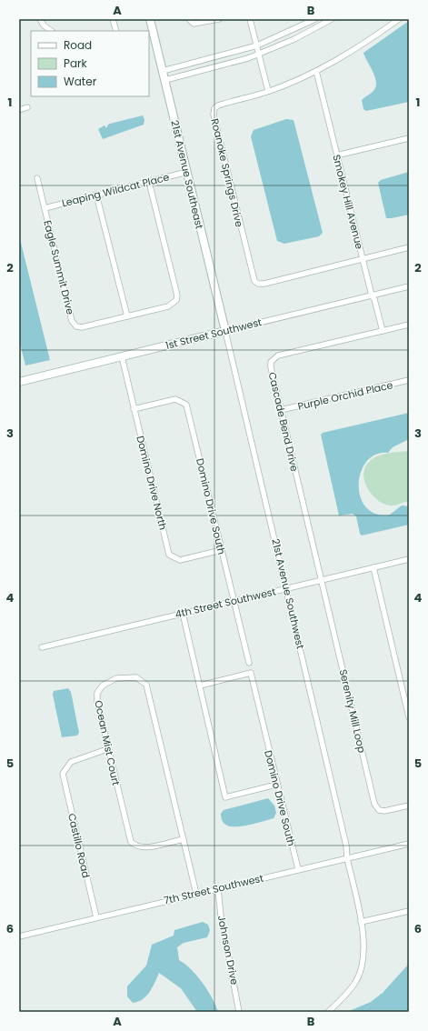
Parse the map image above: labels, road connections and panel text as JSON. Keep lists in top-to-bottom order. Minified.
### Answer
{"streets":{"street":["Roanoke Springs Drive","21st Avenue Southeast","Leaping Wildcat Place","Smokey Hill Avenue","Eagle Summit Drive","1st Street Southwest","Purple Orchid Place","Cascade Bend Drive","Domino Drive North","Domino Drive South","21st Avenue Southwest","4th Street Southwest","Serenity Mill Loop","Ocean Mist Court","Castillo Road","7th Street Southwest","Johnson Drive"]},"crossings":[["Roanoke Springs Drive","Smokey Hill Avenue"],["21st Avenue Southeast","Leaping Wildcat Place"],["21st Avenue Southeast","1st Street Southwest"],["21st Avenue Southeast","21st Avenue Southwest"],["Leaping Wildcat Place","Eagle Summit Drive"],["Smokey Hill Avenue","1st Street Southwest"],["Smokey Hill Avenue","Cascade Bend Drive"],["1st Street Southwest","Domino Drive North"],["1st Street Southwest","21st Avenue Southwest"],["Purple Orchid Place","Cascade Bend Drive"],["Cascade Bend Drive","4th Street Southwest"],["Cascade Bend Drive","Serenity Mill Loop"],["Domino Drive North","Domino Drive South"],["Domino Drive South","4th Street Southwest"],["Domino Drive South","7th Street Southwest"],["21st Avenue Southwest","4th Street Southwest"],["21st Avenue Southwest","7th Street Southwest"],["4th Street Southwest","Serenity Mill Loop"],["Ocean Mist Court","Castillo Road"],["Ocean Mist Court","7th Street Southwest"],["Castillo Road","7th Street Southwest"],["7th Street Southwest","Johnson Drive"]],"legend":["Road","Park","Water"],"grid":{"columns":["A","B"],"rows":["1","2","3","4","5","6"]}}
